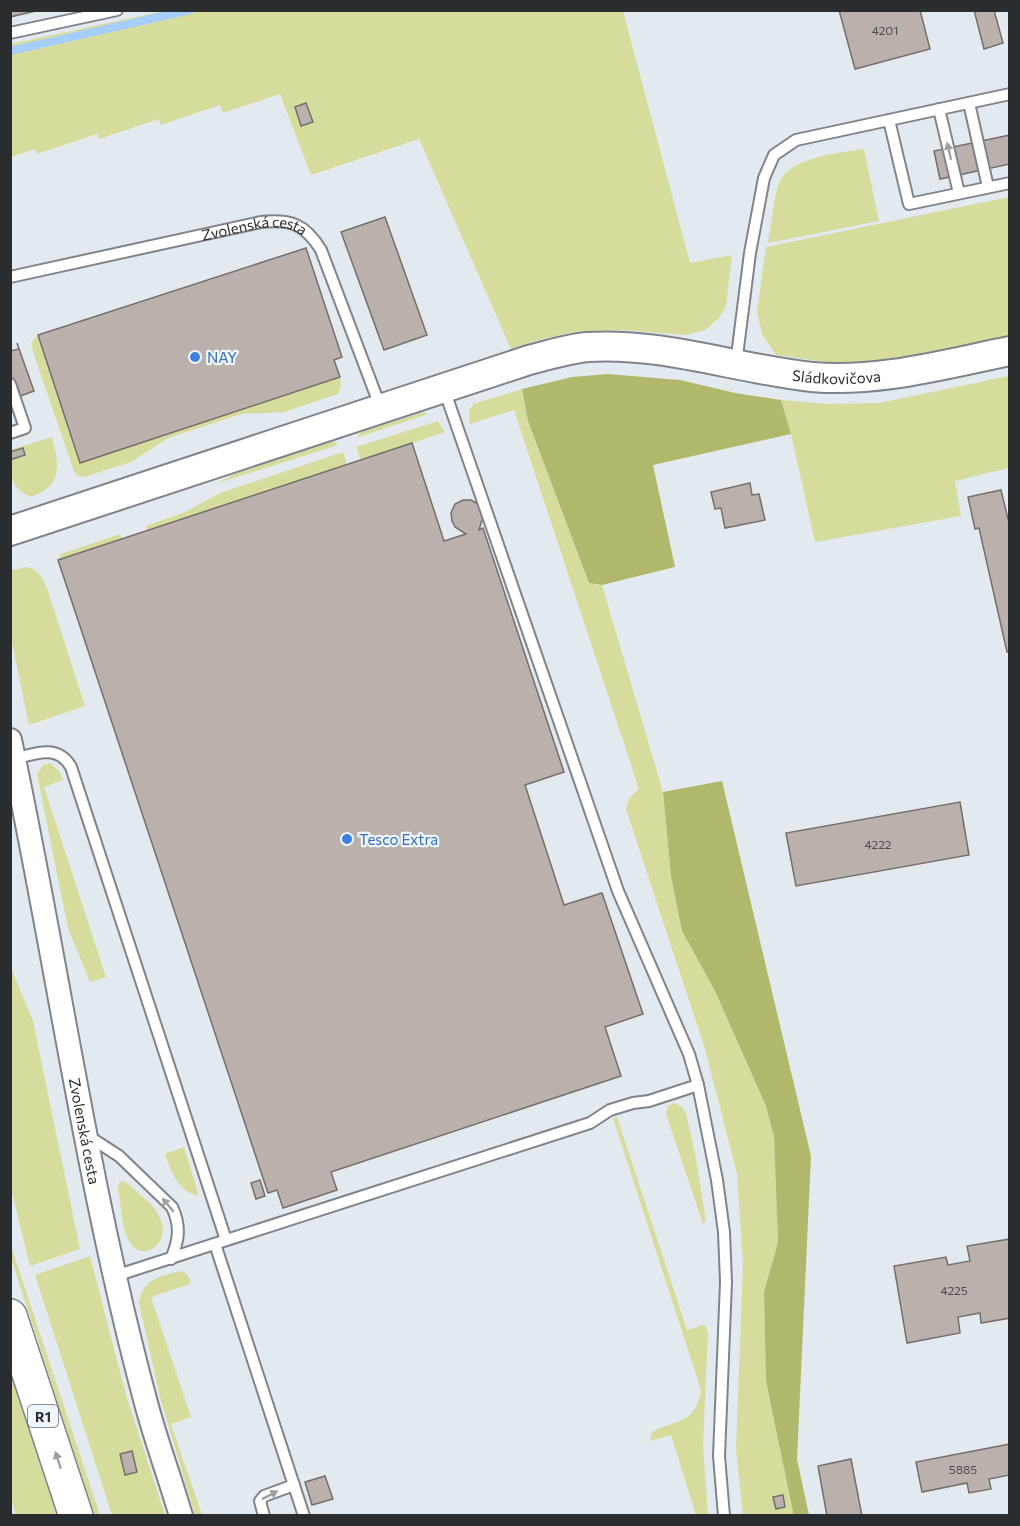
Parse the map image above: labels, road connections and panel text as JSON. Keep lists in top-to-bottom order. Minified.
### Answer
{"streets":{"highway":["R1"],"street":["Zvolenská cesta","Sládkovičova"]},"places":["NAY","Tesco Extra"],"house_numbers":["4201","4222","4225","5885"]}
